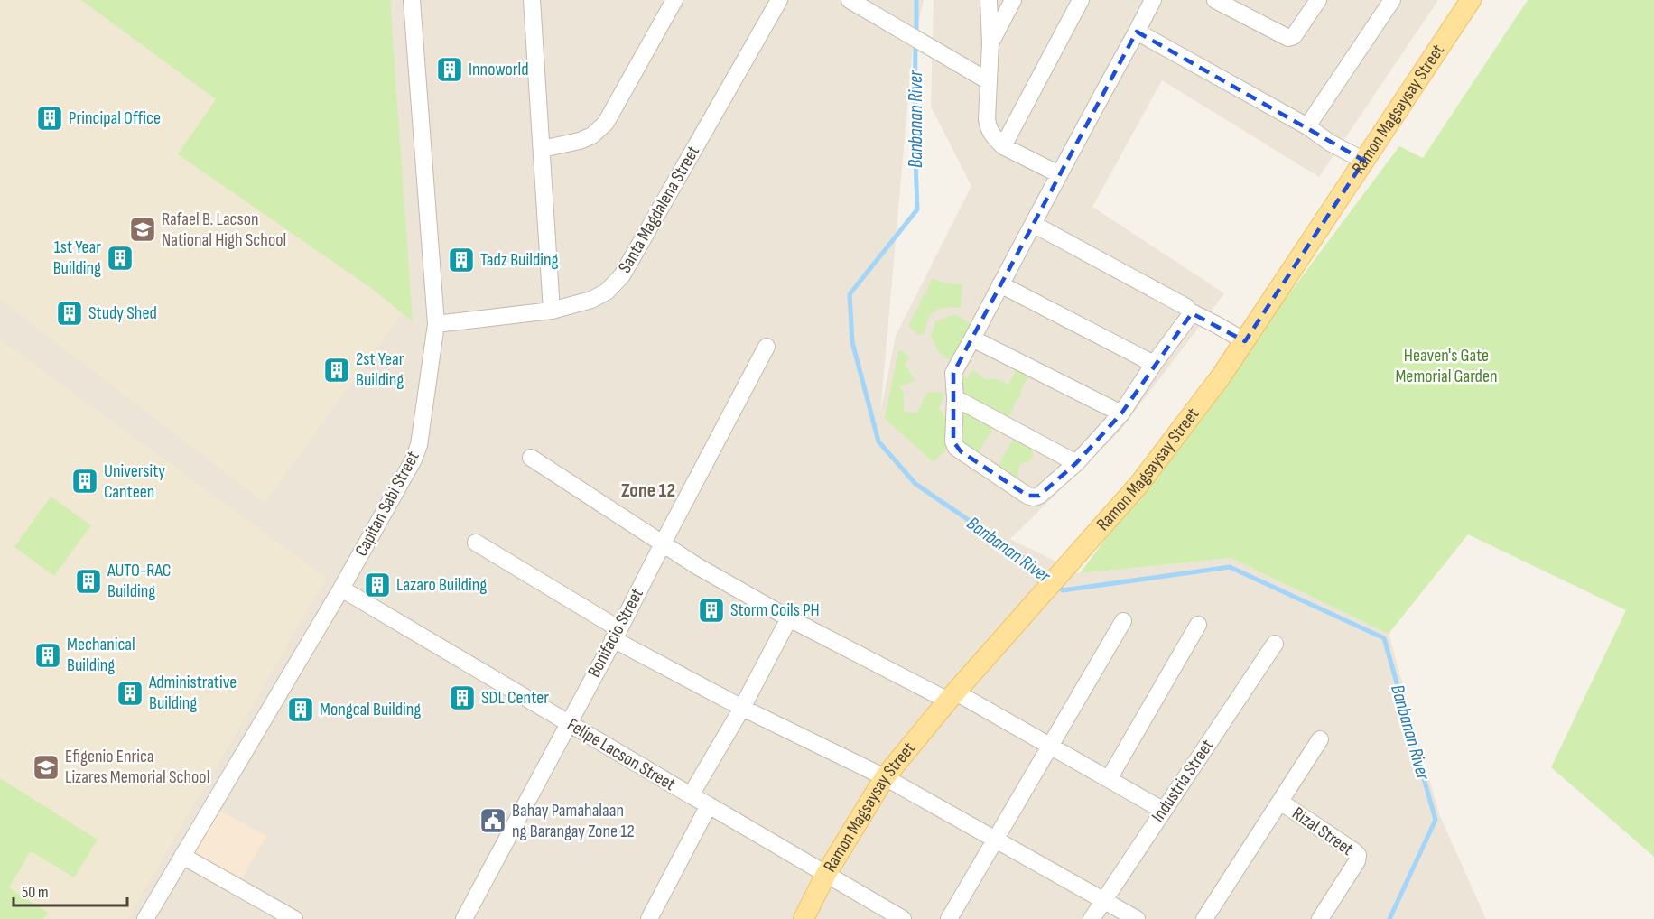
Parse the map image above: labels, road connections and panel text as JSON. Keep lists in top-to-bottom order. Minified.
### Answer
{"streets":{"main road":["Ramon Magsaysay Street"],"street":["Santa Magdalena Street","Capitan Sabi Street","Bonifacio Street","Felipe Lacson Street","Industria Street","Rizal Street"]},"crossings":[["Ramon Magsaysay Street","Felipe Lacson Street"],["Santa Magdalena Street","Capitan Sabi Street"],["Capitan Sabi Street","Felipe Lacson Street"],["Bonifacio Street","Felipe Lacson Street"]],"districts":["Zone 12"],"water":["Banbanan River"],"parks":["Heaven's Gate Memorial Garden"],"places":{"building":["Innoworld","Principal Office","1st Year Building","Tadz Building","Study Shed","2st Year Building","University Canteen","AUTO-RAC Building","Lazaro Building","Storm Coils PH","Mechanical Building","Administrative Building","SDL Center","Mongcal Building"],"school or university":["Rafael B. Lacson National High School","Efigenio Enrica Lizares Memorial School"],"public building":["Bahay Pamahalaan ng Barangay Zone 12"]},"scale_bar":"50 m"}
